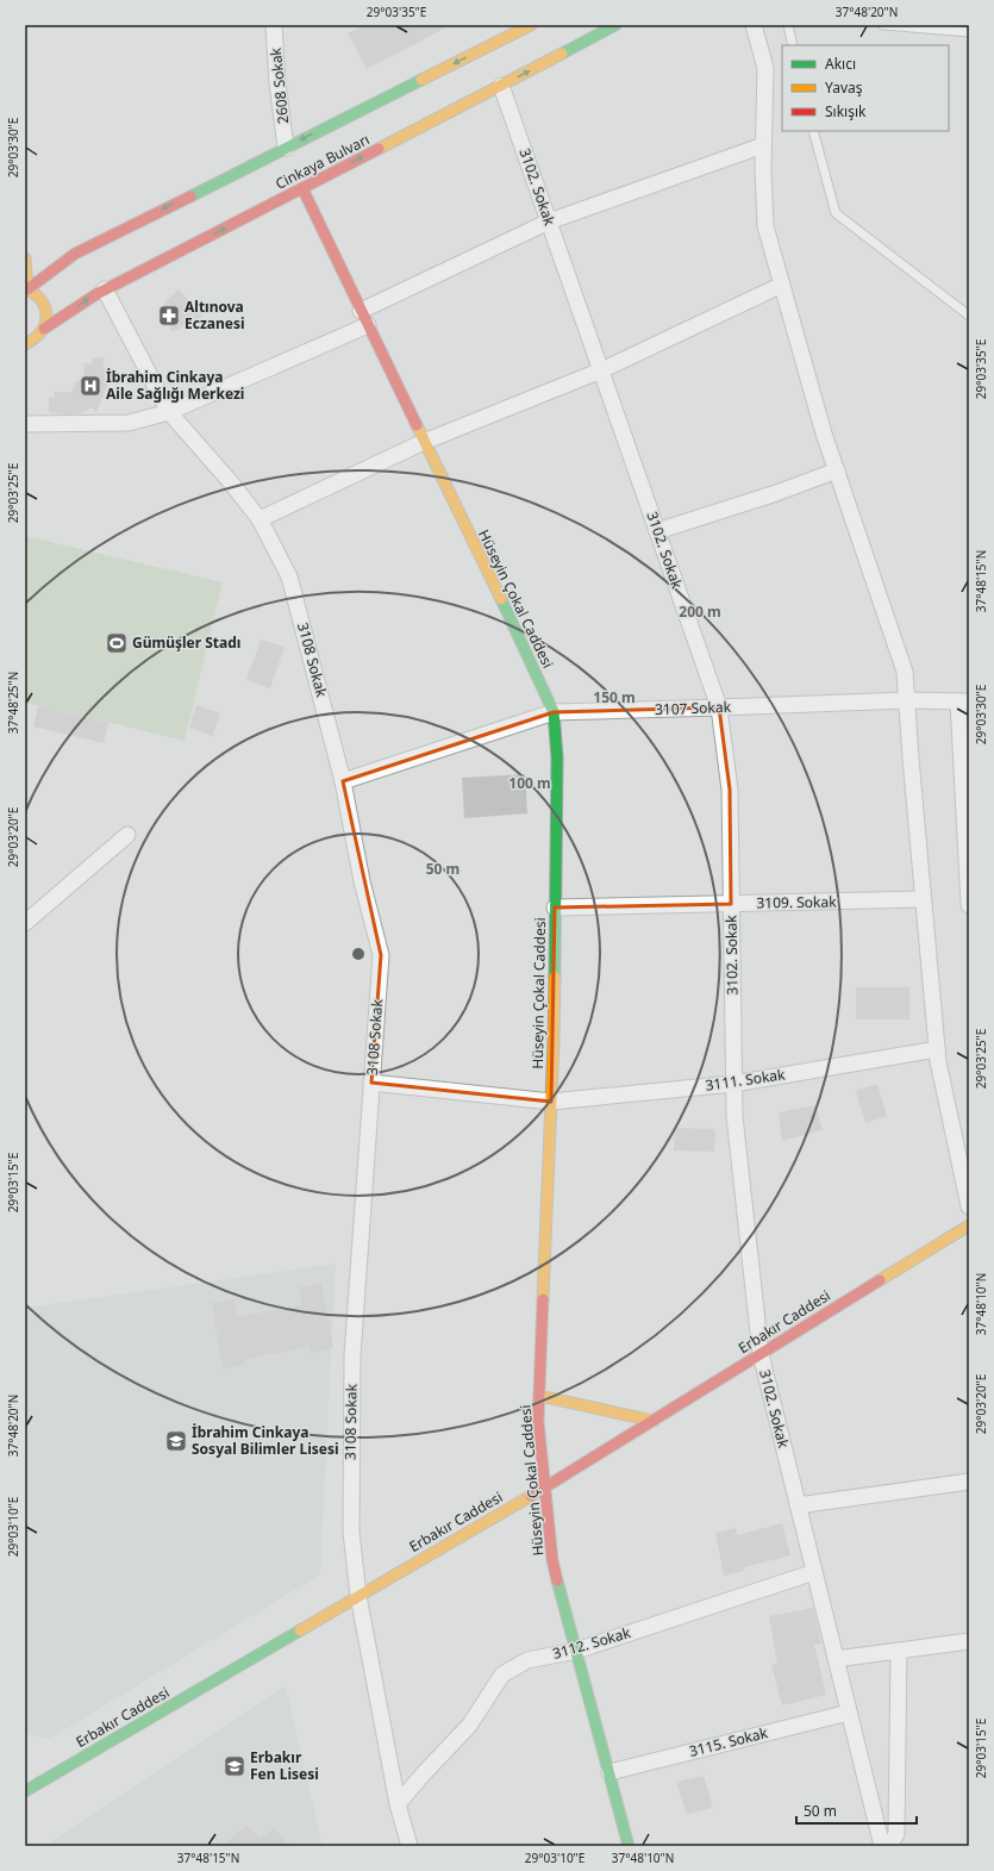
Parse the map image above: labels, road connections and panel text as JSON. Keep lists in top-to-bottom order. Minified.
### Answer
{"streets":{"street":["2608 Sokak","Cinkaya Bulvarı","3102. Sokak","Hüseyin Çokal Caddesi","3108 Sokak","3107 Sokak","3109. Sokak","3111. Sokak","Erbakır Caddesi","3112. Sokak","3115. Sokak"]},"crossings":[["2608 Sokak","Cinkaya Bulvarı"],["Cinkaya Bulvarı","3102. Sokak"],["Cinkaya Bulvarı","Hüseyin Çokal Caddesi"],["Cinkaya Bulvarı","3108 Sokak"],["3102. Sokak","3107 Sokak"],["3102. Sokak","3109. Sokak"],["3102. Sokak","3111. Sokak"],["3102. Sokak","Erbakır Caddesi"],["3102. Sokak","3112. Sokak"],["3102. Sokak","3115. Sokak"],["Hüseyin Çokal Caddesi","3107 Sokak"],["Hüseyin Çokal Caddesi","3109. Sokak"],["Hüseyin Çokal Caddesi","3111. Sokak"],["Hüseyin Çokal Caddesi","Erbakır Caddesi"],["Hüseyin Çokal Caddesi","3112. Sokak"],["Hüseyin Çokal Caddesi","3115. Sokak"],["3108 Sokak","3107 Sokak"],["3108 Sokak","3111. Sokak"],["3108 Sokak","Erbakır Caddesi"],["3108 Sokak","3112. Sokak"]],"places":{"pharmacy":["Altınova Eczanesi"],"hospital":["İbrahim Cinkaya Aile Sağlığı Merkezi"],"sports":["Gümüşler Stadı"],"school or university":["İbrahim Cinkaya Sosyal Bilimler Lisesi","Erbakır Fen Lisesi"]},"legend":["Akıcı","Yavaş","Sıkışık"],"scale_bar":"50 m","coordinates":["29°03'35\"E","37°48'20\"N","29°03'30\"E","29°03'25\"E","37°48'15\"N","37°48'25\"N","29°03'20\"E","29°03'15\"E","37°48'10\"N","29°03'10\"E"],"rings":["200 m","150 m","100 m","50 m"]}
